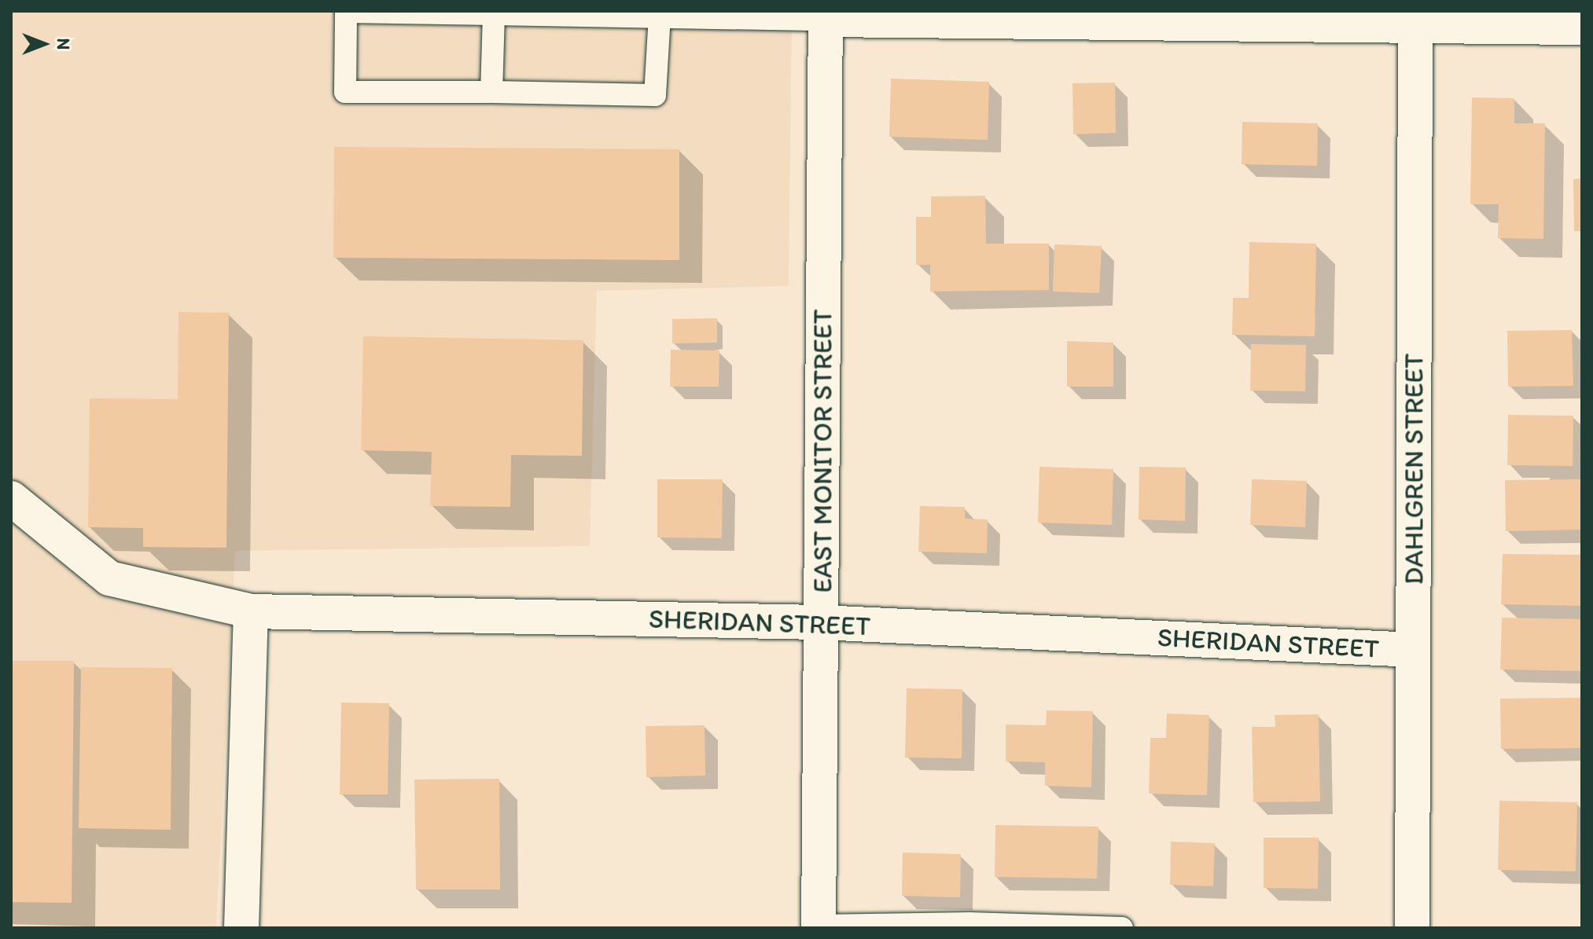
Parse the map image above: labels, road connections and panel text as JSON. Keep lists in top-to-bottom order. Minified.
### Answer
{"streets":{"street":["EAST MONITOR STREET","DAHLGREN STREET","SHERIDAN STREET"]},"crossings":[["EAST MONITOR STREET","SHERIDAN STREET"],["DAHLGREN STREET","SHERIDAN STREET"]],"north":"right"}
